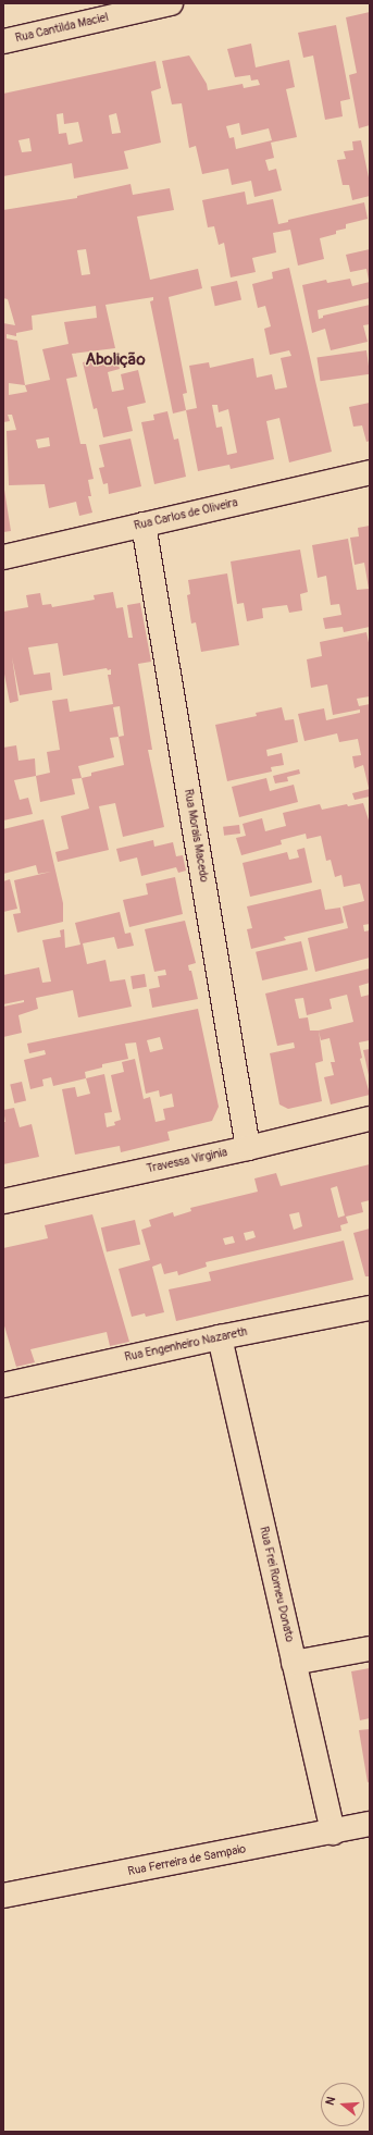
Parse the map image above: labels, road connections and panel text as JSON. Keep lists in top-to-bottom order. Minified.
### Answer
{"streets":{"street":["Rua Cantilda Maciel","Rua Carlos de Oliveira","Rua Morais Macedo","Travessa Virginia","Rua Engenheiro Nazareth","Rua Frei Romeu Donato","Rua Ferreira de Sampaio"]},"crossings":[["Rua Carlos de Oliveira","Rua Morais Macedo"],["Rua Morais Macedo","Travessa Virginia"],["Rua Engenheiro Nazareth","Rua Frei Romeu Donato"],["Rua Frei Romeu Donato","Rua Ferreira de Sampaio"]],"districts":["Abolição"],"north":"left"}
